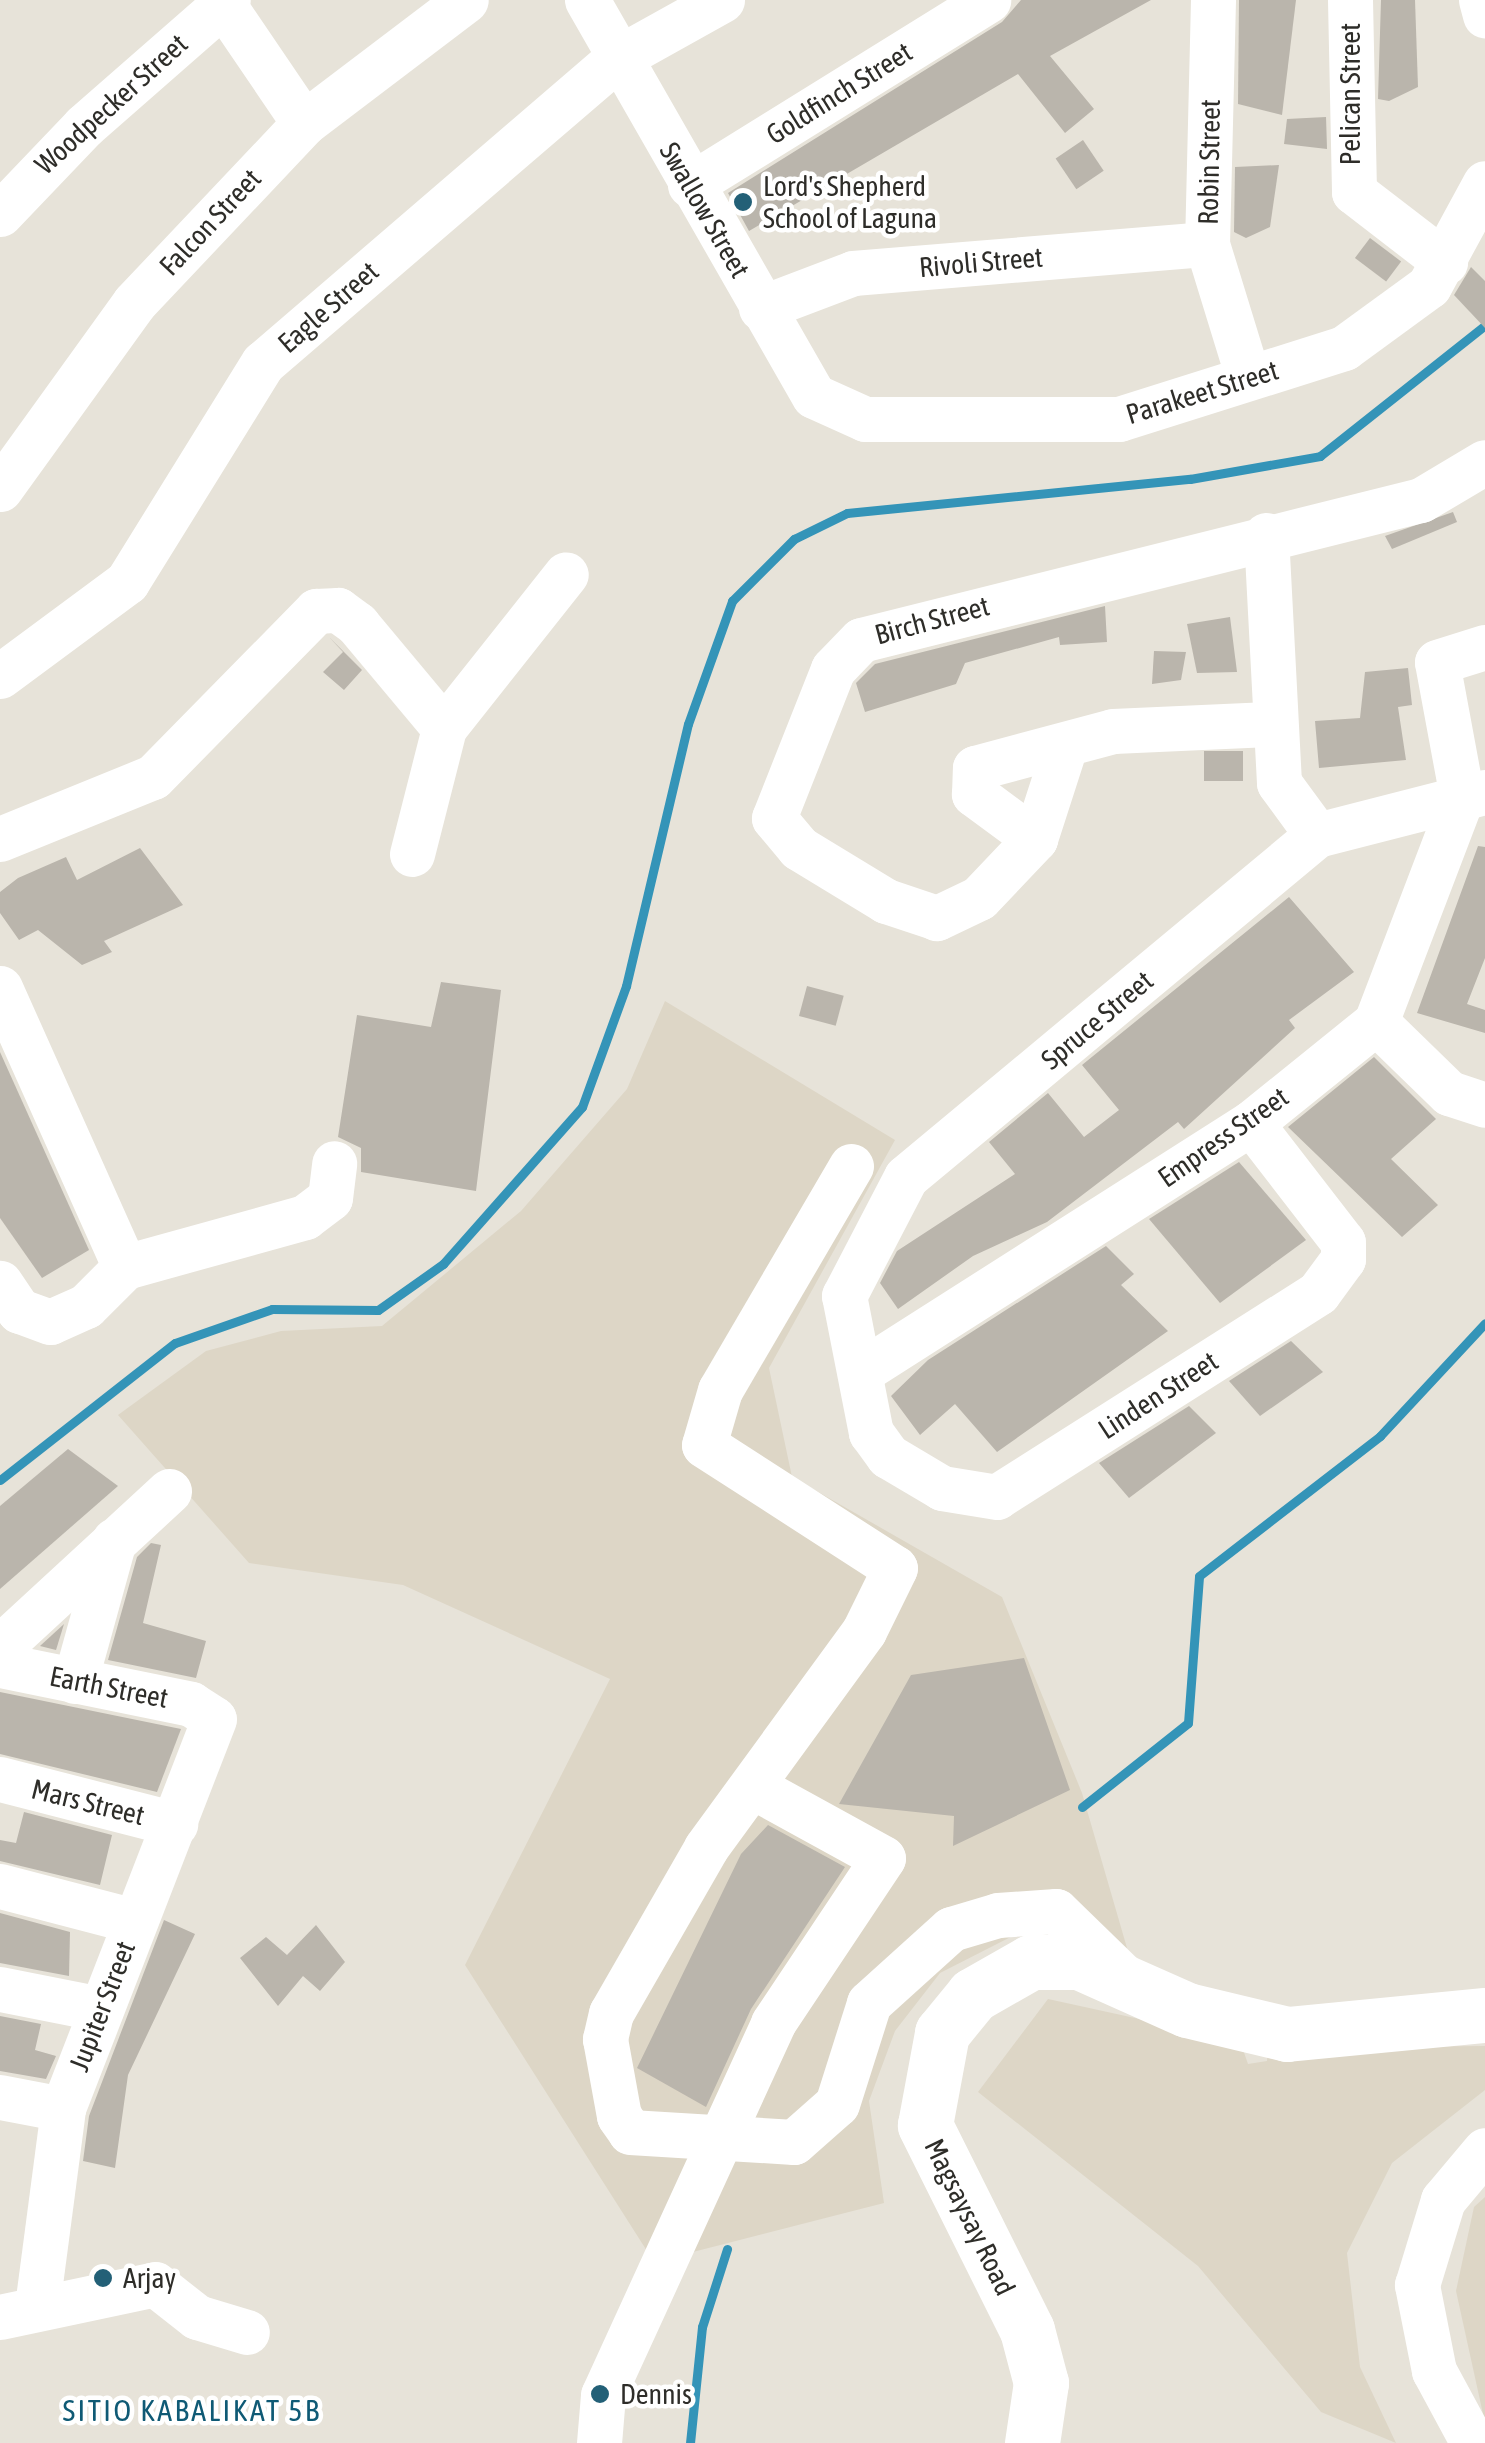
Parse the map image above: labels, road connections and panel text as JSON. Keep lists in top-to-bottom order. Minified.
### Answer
{"streets":{"main road":["Magsaysay Road"],"street":["Goldfinch Street","Pelican Street","Woodpecker Street","Robin Street","Swallow Street","Falcon Street","Rivoli Street","Eagle Street","Parakeet Street","Birch Street","Spruce Street","Empress Street","Linden Street","Earth Street","Mars Street","Jupiter Street"]},"crossings":[["Goldfinch Street","Swallow Street"],["Pelican Street","Parakeet Street"],["Robin Street","Rivoli Street"],["Robin Street","Parakeet Street"],["Swallow Street","Rivoli Street"],["Swallow Street","Eagle Street"],["Swallow Street","Parakeet Street"],["Spruce Street","Empress Street"],["Spruce Street","Linden Street"],["Empress Street","Linden Street"],["Earth Street","Jupiter Street"],["Mars Street","Jupiter Street"]],"districts":["SITIO KABALIKAT 5B"],"places":["Lord's Shepherd School of Laguna","Arjay","Dennis"]}
